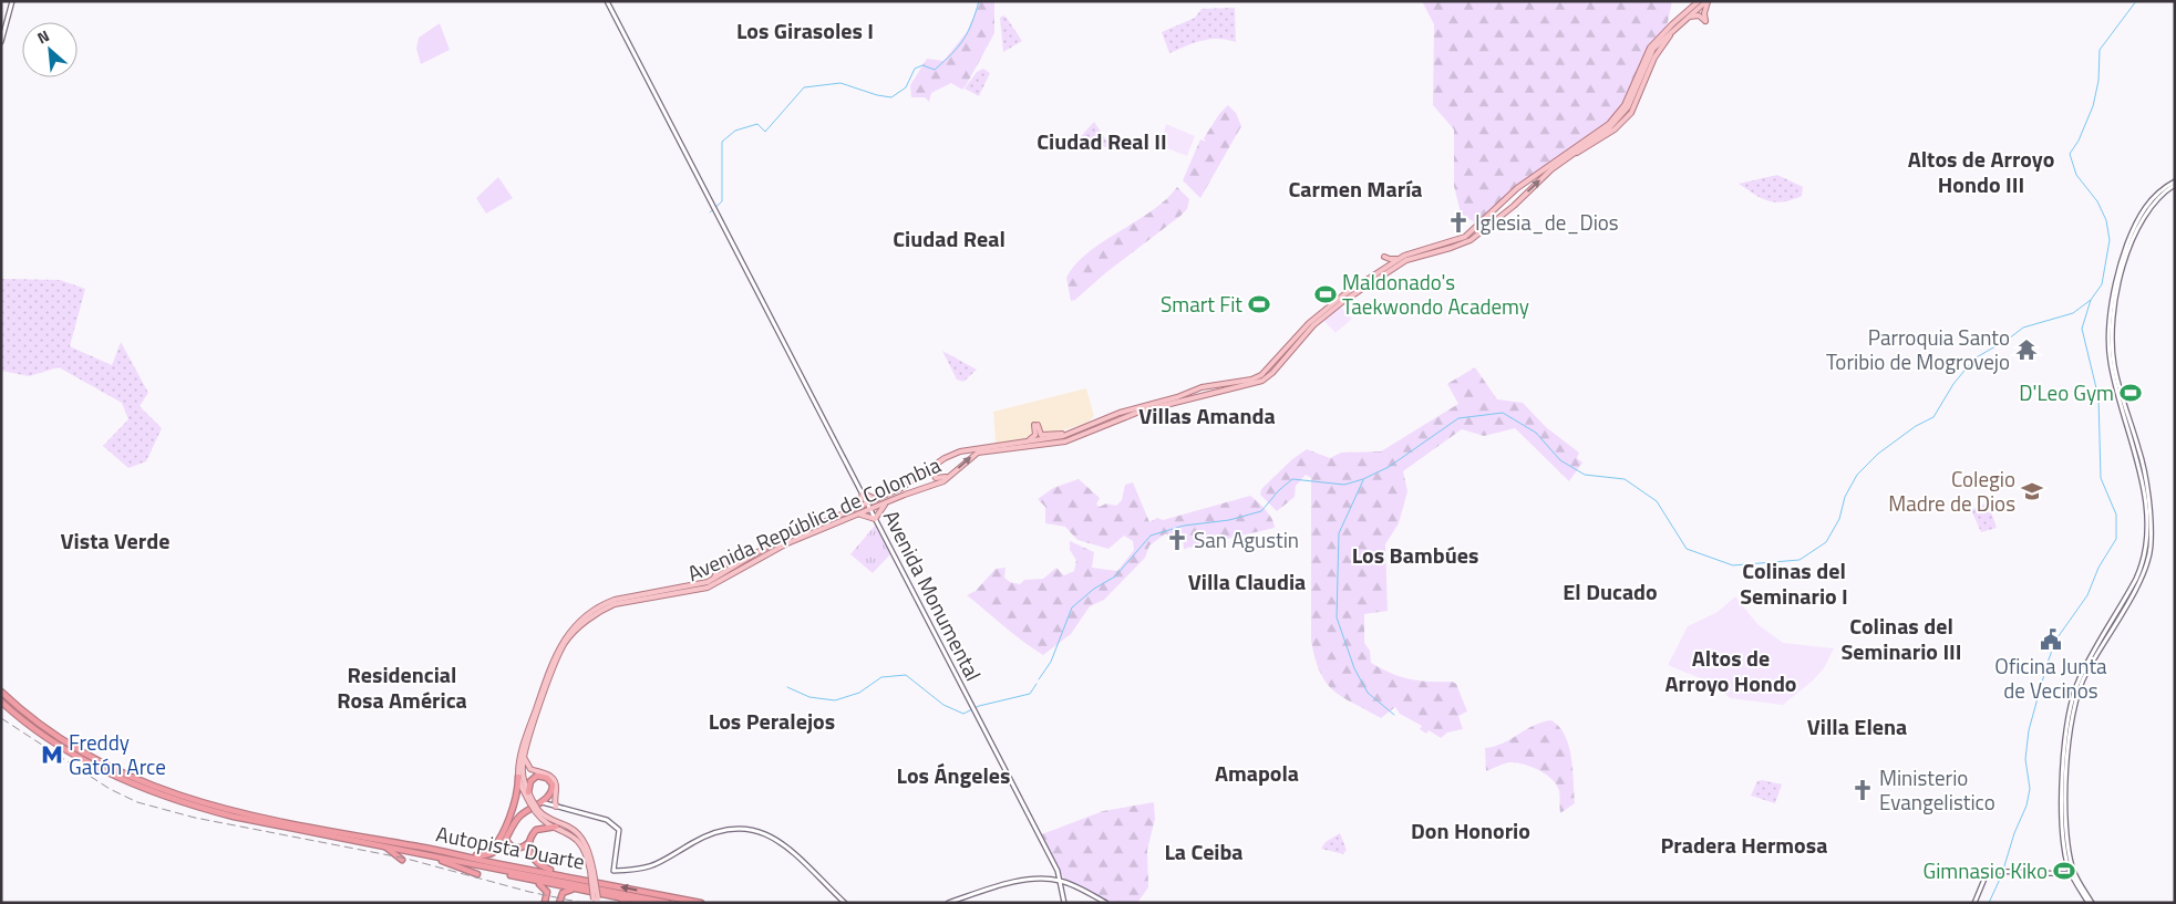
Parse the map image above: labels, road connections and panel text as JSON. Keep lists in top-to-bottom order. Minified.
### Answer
{"streets":{"highway":["Autopista Duarte"],"main road":["Avenida República de Colombia","Avenida Monumental"]},"crossings":[["Avenida República de Colombia","Avenida Monumental"]],"districts":["Los Girasoles I","Ciudad Real II","Altos de Arroyo Hondo III","Carmen María","Ciudad Real","Villas Amanda","Vista Verde","Los Bambúes","Colinas del Seminario I","Villa Claudia","El Ducado","Colinas del Seminario III","Altos de Arroyo Hondo","Residencial Rosa América","Los Peralejos","Villa Elena","Amapola","Los Ángeles","Don Honorio","Pradera Hermosa","La Ceiba"],"places":{"church":["Iglesia_de_Dios","San Agustin","Ministerio Evangelistico"],"sports":["Maldonado's Taekwondo Academy","Smart Fit","D'Leo Gym","Gimnasio Kiko"],"temple":["Parroquia Santo Toribio de Mogrovejo"],"school or university":["Colegio Madre de Dios"],"public building":["Oficina Junta de Vecinos"],"metro station":["Freddy Gatón Arce"]},"north":"top left"}
